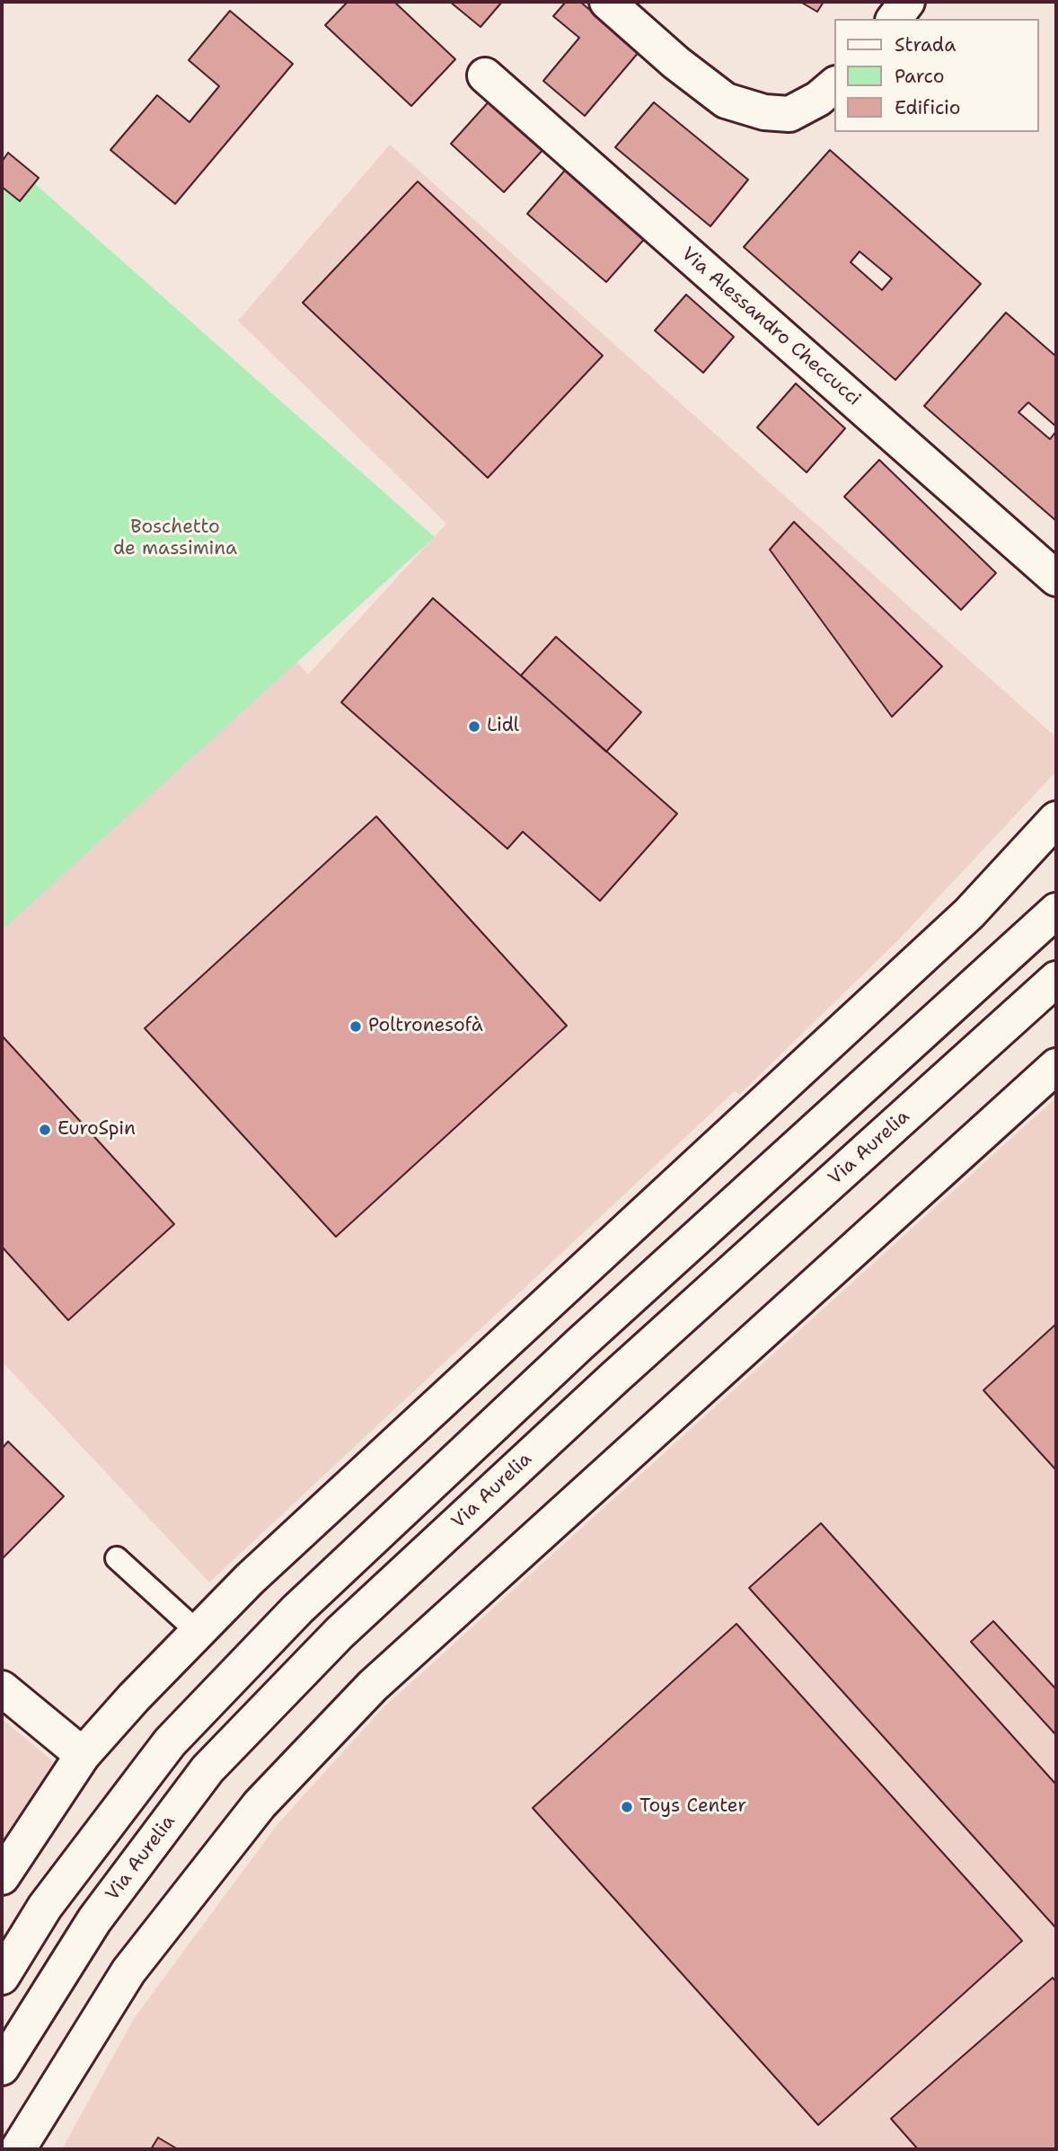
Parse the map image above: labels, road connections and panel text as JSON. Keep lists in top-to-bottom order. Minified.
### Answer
{"streets":{"main road":["Via Alessandro Checcucci","Via Aurelia"]},"parks":["Boschetto de massimina"],"places":["Lidl","Poltronesofà","EuroSpin","Toys Center"],"legend":["Strada","Parco","Edificio"]}
